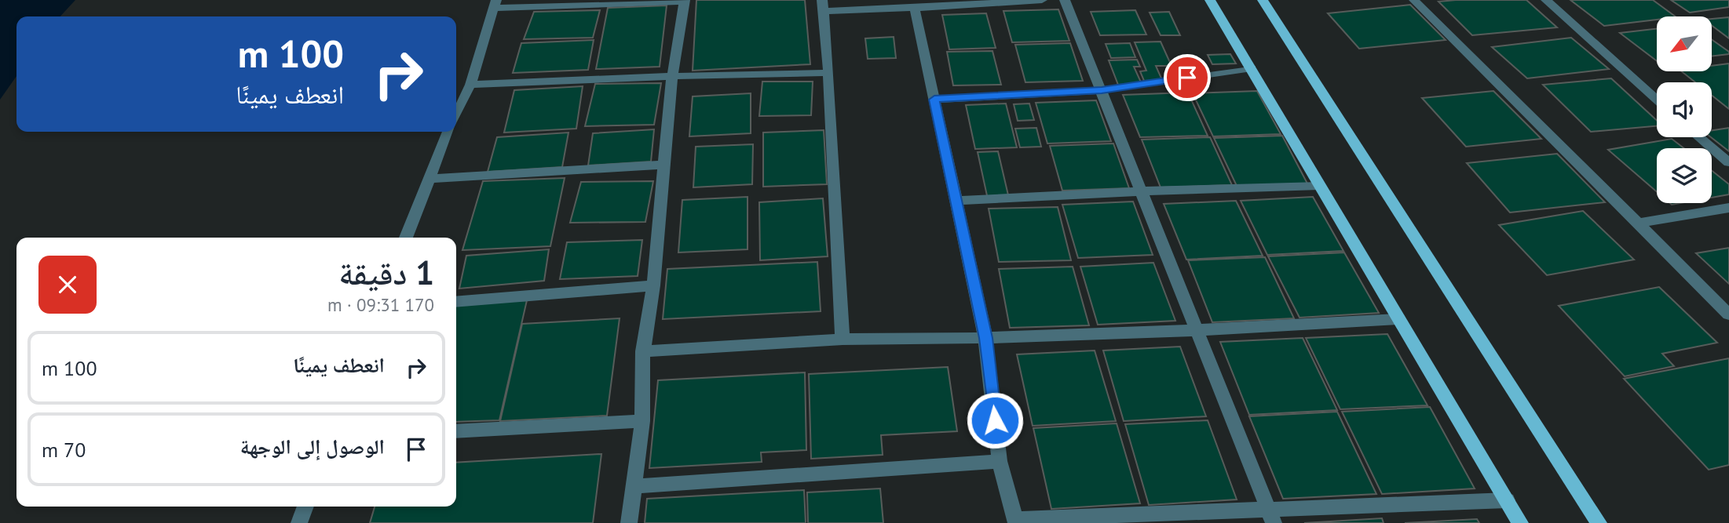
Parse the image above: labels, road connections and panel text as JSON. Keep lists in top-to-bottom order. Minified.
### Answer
{"north":"bottom left","page":{"turn":["100 m","انعطف يمينًا"],"heading":["1 دقيقة","170 m · 09:31"],"list":[{"name":"انعطف يمينًا","value":"100 m"},{"name":"الوصول إلى الوجهة","value":"70 m"}]}}
